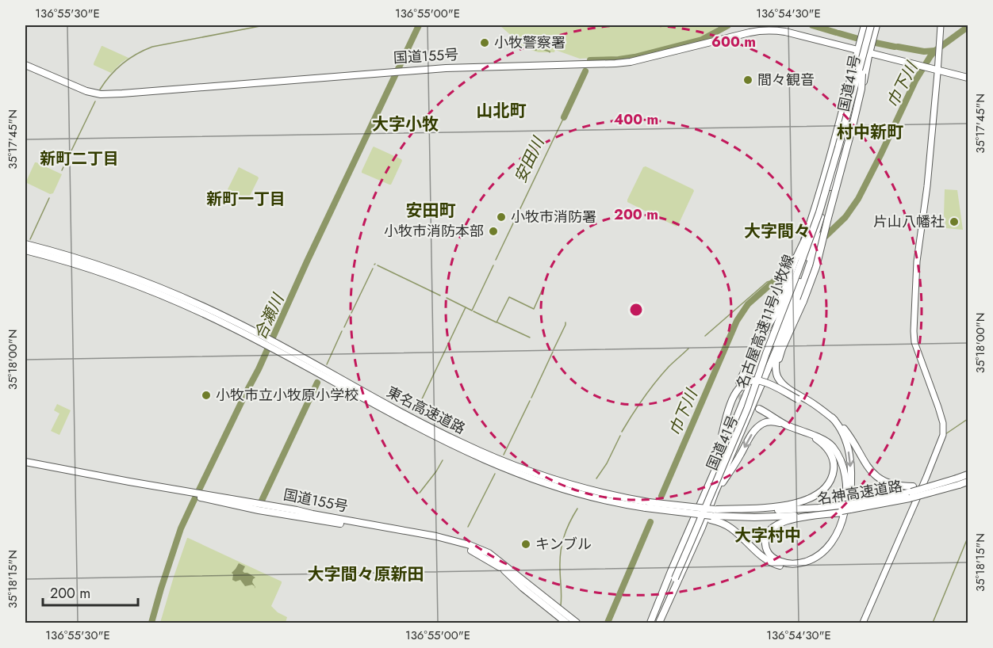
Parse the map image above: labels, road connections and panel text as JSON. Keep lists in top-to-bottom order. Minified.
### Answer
{"streets":{"highway":["国道155号","国道41号","名古屋高速11号小牧線","東名高速道路","名神高速道路"]},"crossings":[["国道155号","国道41号"],["東名高速道路","名神高速道路"]],"districts":["山北町","大字小牧","村中新町","新町二丁目","新町一丁目","安田町","大字間々","大字村中","大字間々原新田"],"water":["巾下川","安田川","合瀬川"],"places":["小牧警察署","間々観音","小牧市消防署","片山八幡社","小牧市消防本部","小牧市立小牧原小学校","キンブル"],"scale_bar":"200 m","coordinates":["136°55'30\"E","136°55'00\"E","136°54'30\"E","35°17'45\"N","35°18'00\"N","35°18'15\"N"],"rings":["600 m","400 m","200 m"]}
